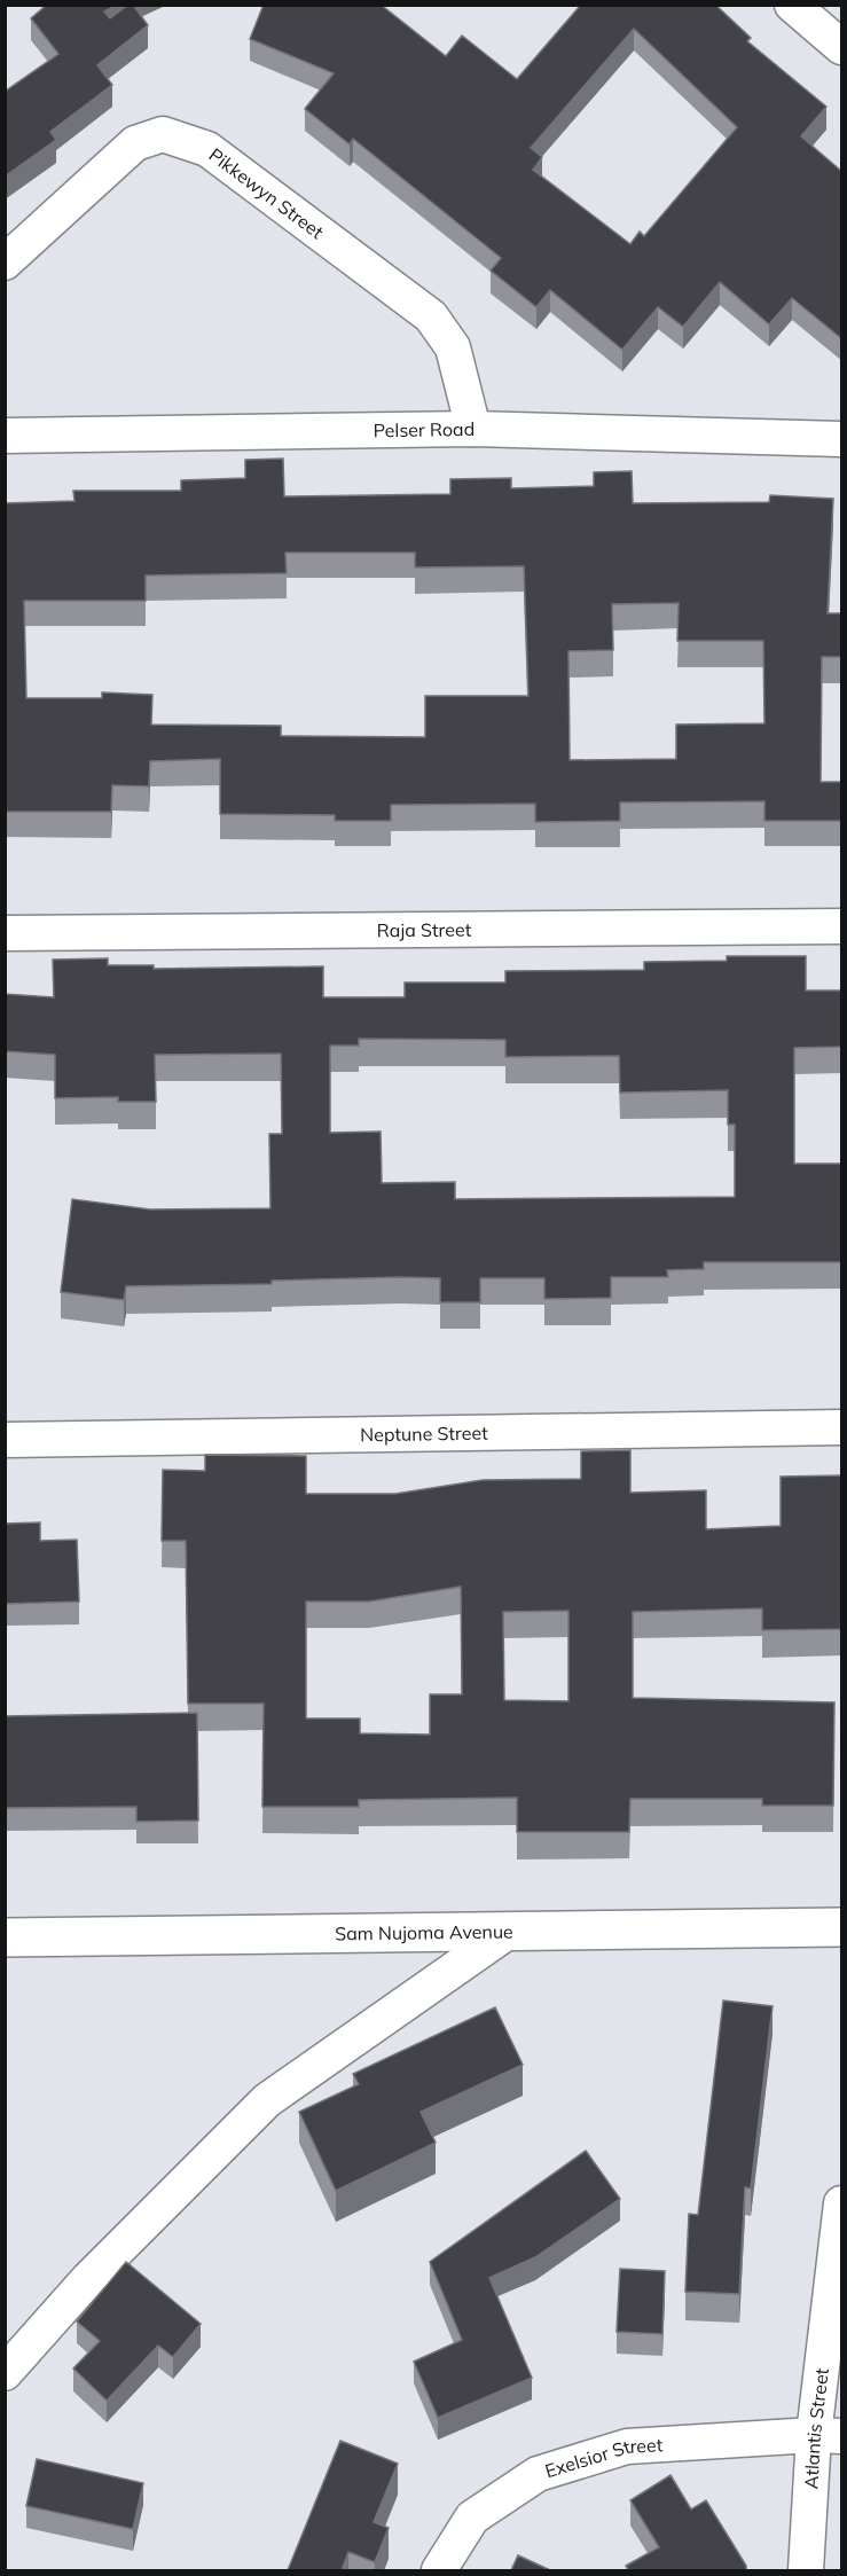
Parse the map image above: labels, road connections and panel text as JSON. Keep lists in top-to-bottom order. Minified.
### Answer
{"streets":{"street":["Pikkewyn Street","Pelser Road","Raja Street","Neptune Street","Sam Nujoma Avenue","Atlantis Street","Exelsior Street"]},"crossings":[["Pikkewyn Street","Pelser Road"],["Atlantis Street","Exelsior Street"]]}
